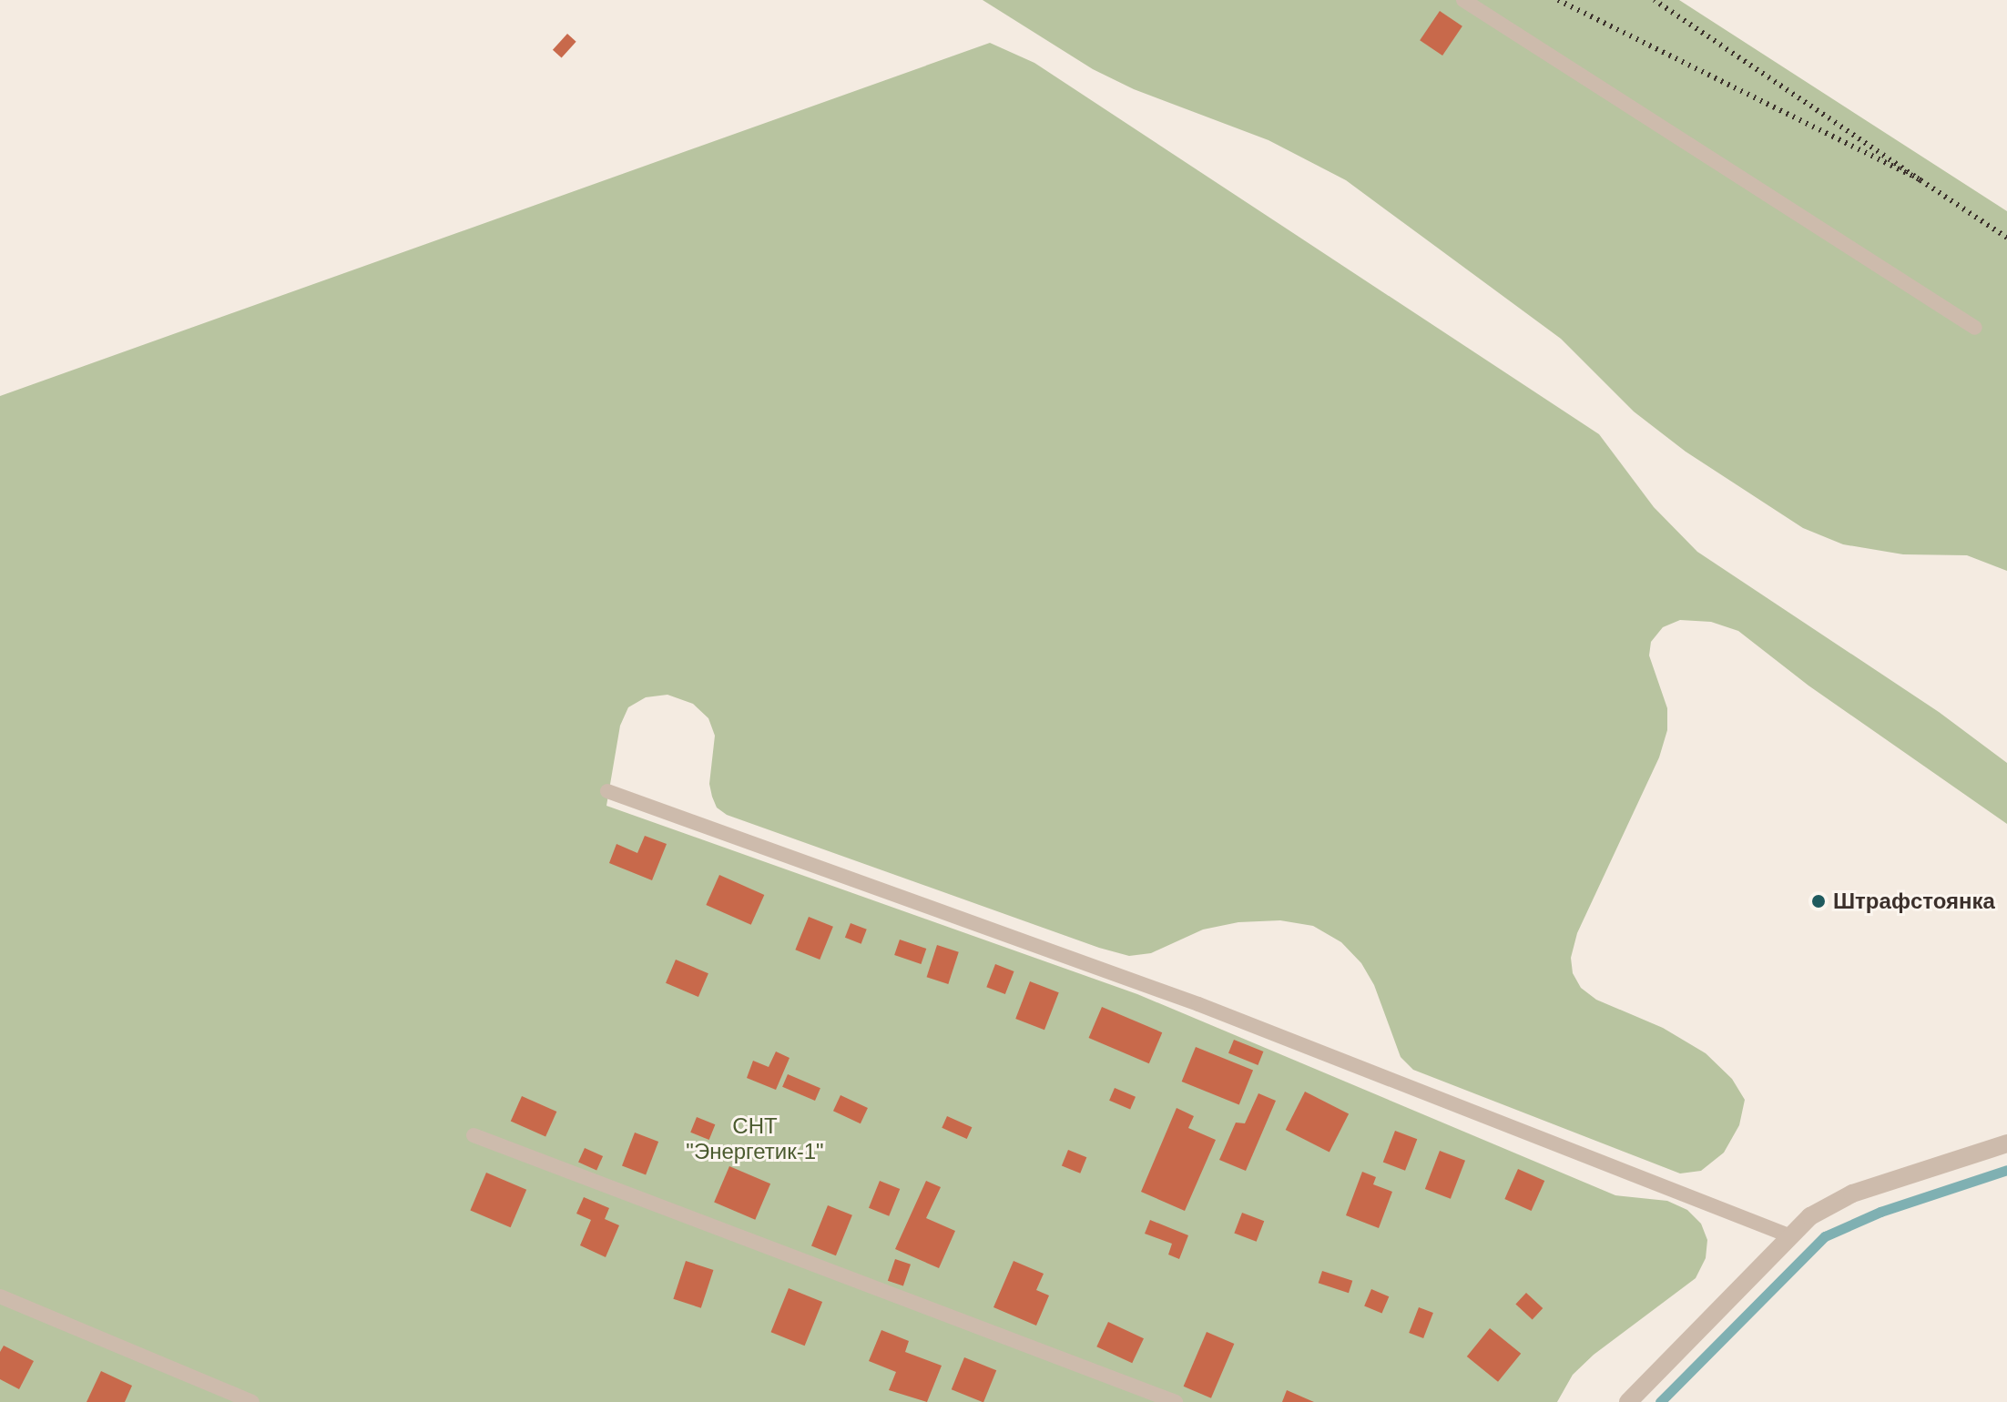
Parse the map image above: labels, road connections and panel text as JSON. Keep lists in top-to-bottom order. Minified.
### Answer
{"parks":["СНТ \"Энергетик-1\""],"places":["Штрафстоянка"]}
